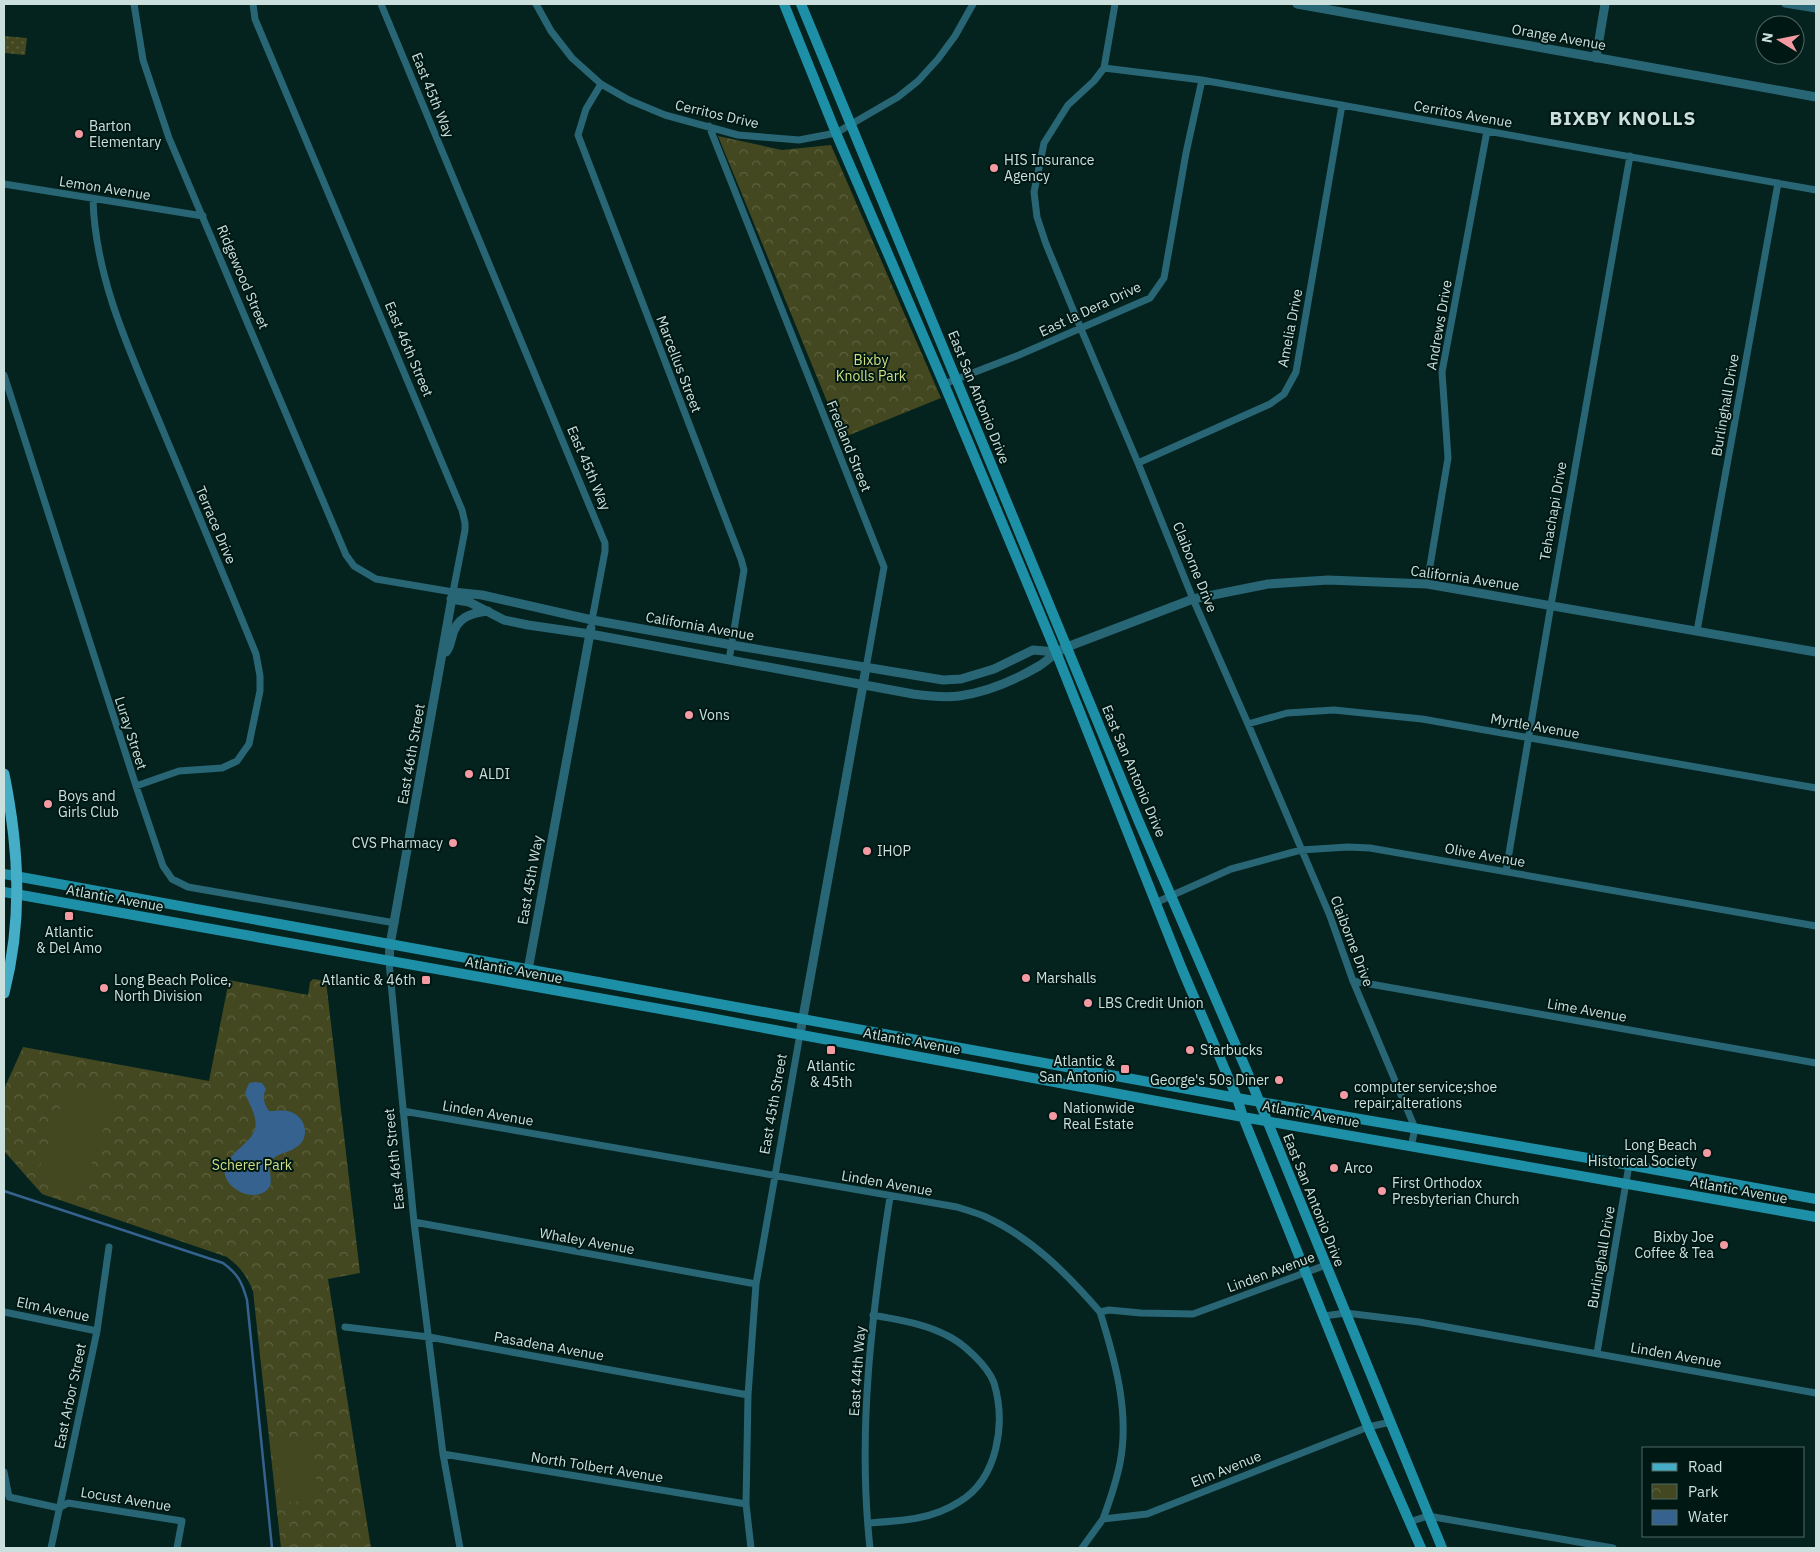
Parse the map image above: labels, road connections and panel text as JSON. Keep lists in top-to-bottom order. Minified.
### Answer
{"streets":{"main road":["East San Antonio Drive","Atlantic Avenue"],"street":["Orange Avenue","East 45th Way","Cerritos Drive","Cerritos Avenue","Lemon Avenue","Ridgewood Street","East la Dera Drive","Andrews Drive","Amelia Drive","East 46th Street","Marcellus Street","Burlinghall Drive","Freeland Street","Tehachapi Drive","Terrace Drive","Claiborne Drive","California Avenue","Myrtle Avenue","Luray Street","Olive Avenue","Lime Avenue","East 45th Street","Linden Avenue","Whaley Avenue","Elm Avenue","Pasadena Avenue","East 44th Way","East Arbor Street","North Tolbert Avenue","Locust Avenue"]},"crossings":[["East 45th Way","California Avenue"],["East 45th Way","Atlantic Avenue"],["Cerritos Drive","Marcellus Street"],["Cerritos Drive","East San Antonio Drive"],["Cerritos Drive","Freeland Street"],["Cerritos Avenue","East la Dera Drive"],["Cerritos Avenue","Andrews Drive"],["Cerritos Avenue","Amelia Drive"],["Cerritos Avenue","Burlinghall Drive"],["Cerritos Avenue","Tehachapi Drive"],["Cerritos Avenue","Claiborne Drive"],["Lemon Avenue","Ridgewood Street"],["Lemon Avenue","Terrace Drive"],["Ridgewood Street","California Avenue"],["East la Dera Drive","East San Antonio Drive"],["East la Dera Drive","Claiborne Drive"],["Andrews Drive","California Avenue"],["Amelia Drive","Claiborne Drive"],["East 46th Street","California Avenue"],["East 46th Street","Luray Street"],["East 46th Street","Atlantic Avenue"],["East 46th Street","Linden Avenue"],["East 46th Street","Whaley Avenue"],["East 46th Street","Pasadena Avenue"],["East 46th Street","North Tolbert Avenue"],["Marcellus Street","California Avenue"],["East San Antonio Drive","California Avenue"],["East San Antonio Drive","Olive Avenue"],["East San Antonio Drive","Atlantic Avenue"],["East San Antonio Drive","Linden Avenue"],["East San Antonio Drive","Elm Avenue"],["Burlinghall Drive","California Avenue"],["Burlinghall Drive","Atlantic Avenue"],["Burlinghall Drive","Linden Avenue"],["Freeland Street","California Avenue"],["Freeland Street","East 45th Street"],["Tehachapi Drive","California Avenue"],["Tehachapi Drive","Myrtle Avenue"],["Tehachapi Drive","Olive Avenue"],["Terrace Drive","Luray Street"],["Claiborne Drive","California Avenue"],["Claiborne Drive","Myrtle Avenue"],["Claiborne Drive","Olive Avenue"],["Claiborne Drive","Atlantic Avenue"],["Claiborne Drive","Lime Avenue"],["California Avenue","East 45th Street"],["Atlantic Avenue","East 45th Street"],["East 45th Street","Linden Avenue"],["East 45th Street","Whaley Avenue"],["East 45th Street","Pasadena Avenue"],["East 45th Street","North Tolbert Avenue"],["Linden Avenue","East 44th Way"],["Elm Avenue","East Arbor Street"],["East Arbor Street","Locust Avenue"]],"districts":["BIXBY KNOLLS"],"parks":["Bixby Knolls Park","Scherer Park"],"places":{"other":["Barton Elementary","HIS Insurance Agency","Vons","ALDI","Boys and Girls Club","CVS Pharmacy","IHOP","Marshalls","Long Beach Police, North Division","LBS Credit Union","Starbucks","George's 50s Diner","computer service;shoe repair;alterations","Nationwide Real Estate","Long Beach Historical Society","Arco","First Orthodox Presbyterian Church","Bixby Joe Coffee & Tea"],"transit":["Atlantic & Del Amo","Atlantic & 46th","Atlantic & 45th","Atlantic & San Antonio"]},"legend":["Road","Park","Water"],"north":"left"}
